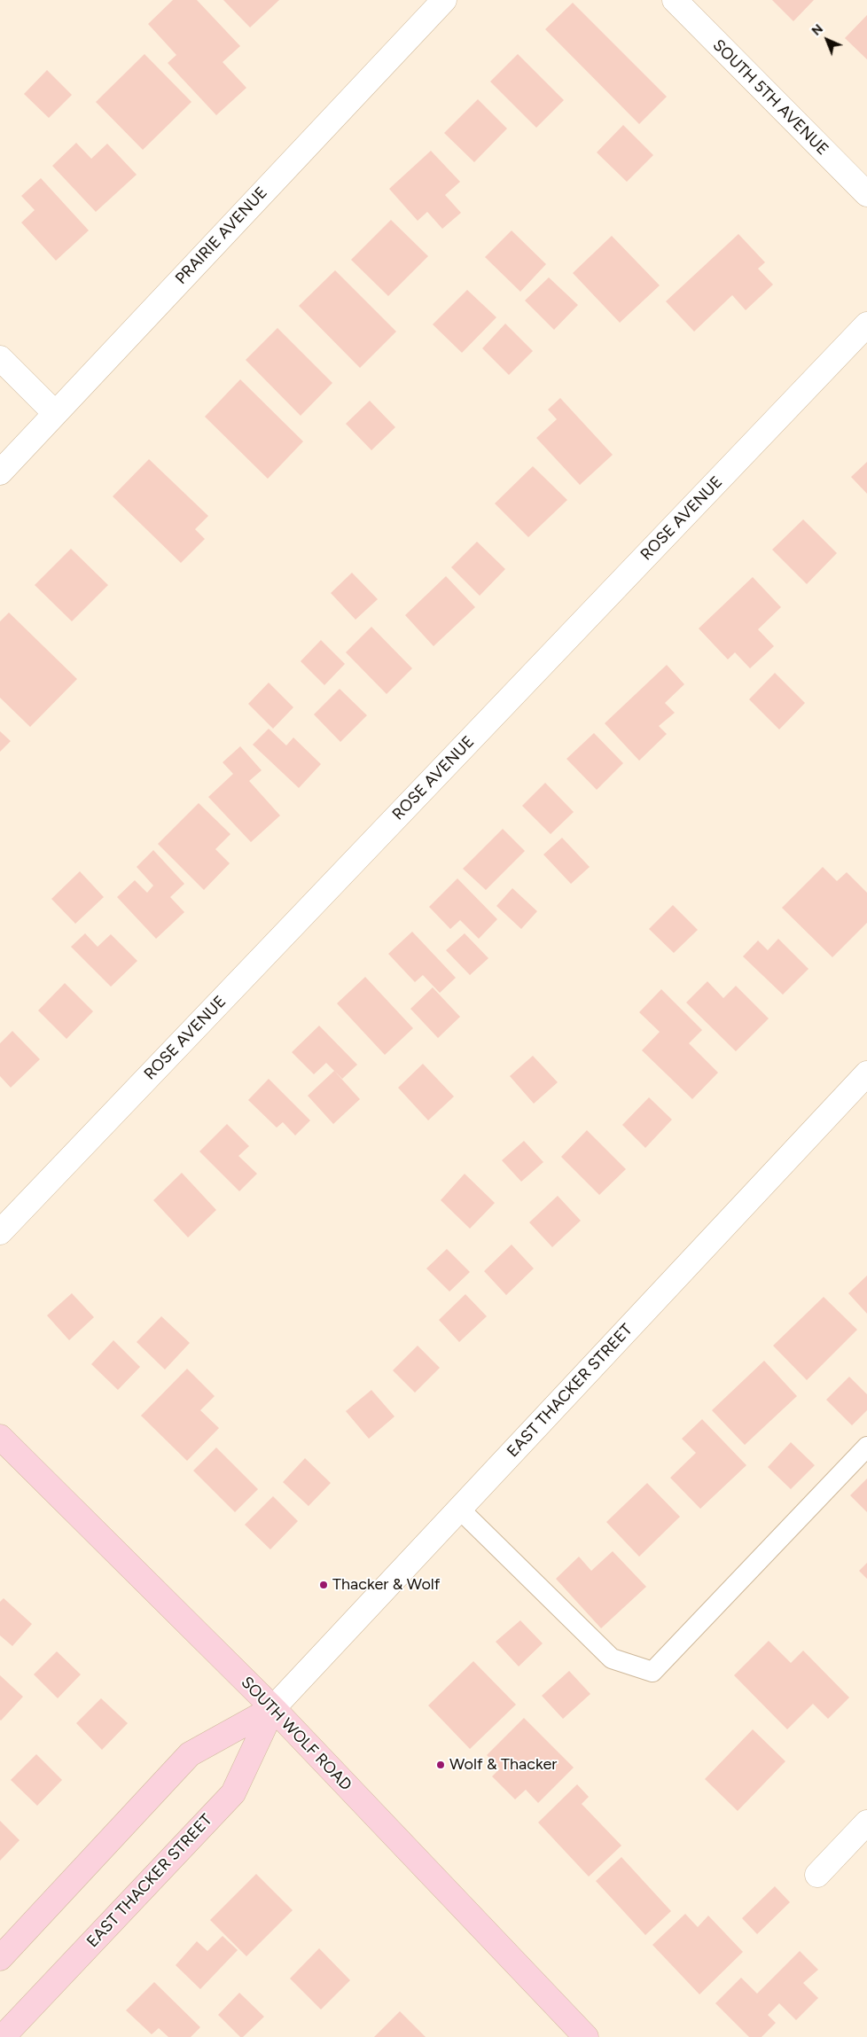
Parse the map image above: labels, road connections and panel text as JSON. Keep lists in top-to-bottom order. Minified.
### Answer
{"streets":{"main road":["EAST THACKER STREET","SOUTH WOLF ROAD"],"street":["SOUTH 5TH AVENUE","PRAIRIE AVENUE","ROSE AVENUE"]},"crossings":[["EAST THACKER STREET","SOUTH WOLF ROAD"]],"places":["Thacker & Wolf","Wolf & Thacker"],"north":"top left"}
